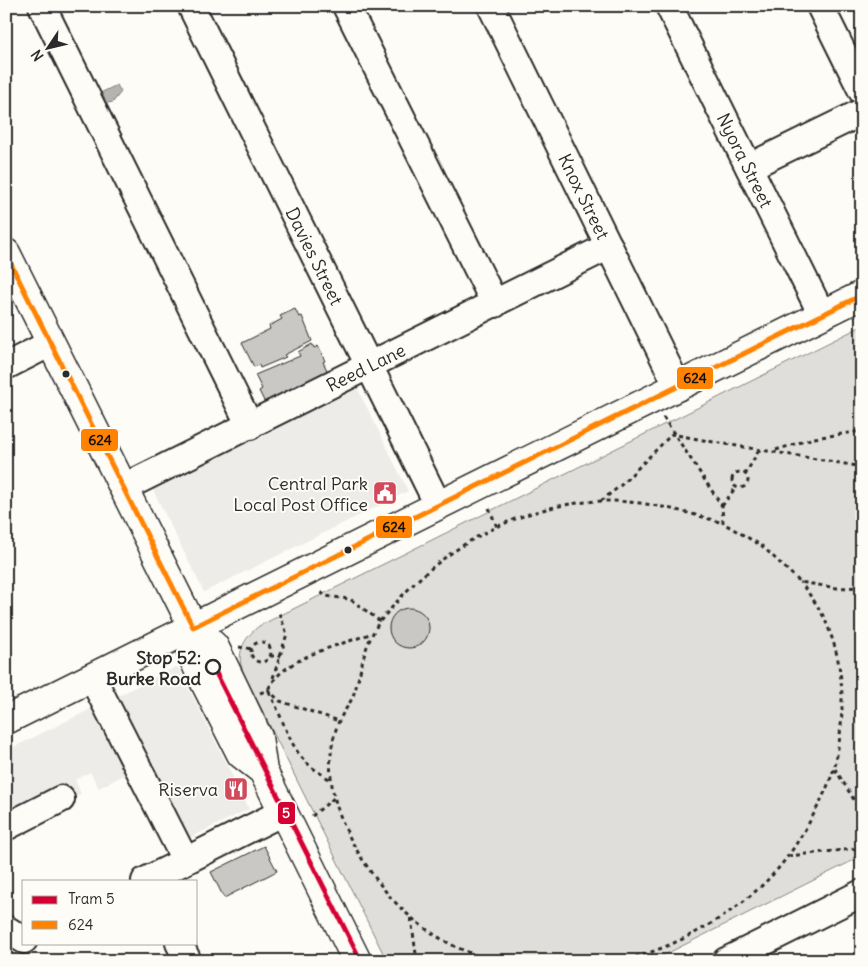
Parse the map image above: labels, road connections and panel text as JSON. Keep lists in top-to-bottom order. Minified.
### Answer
{"streets":{"street":["Nyora Street","Knox Street","Davies Street","Reed Lane"]},"crossings":[["Knox Street","Reed Lane"],["Davies Street","Reed Lane"]],"places":{"public building":["Central Park Local Post Office"],"other":["Stop 52: Burke Road"],"restaurant":["Riserva"]},"lines":["transit line 624","tram line 5"],"legend":["Tram 5","624"],"north":"bottom left"}
